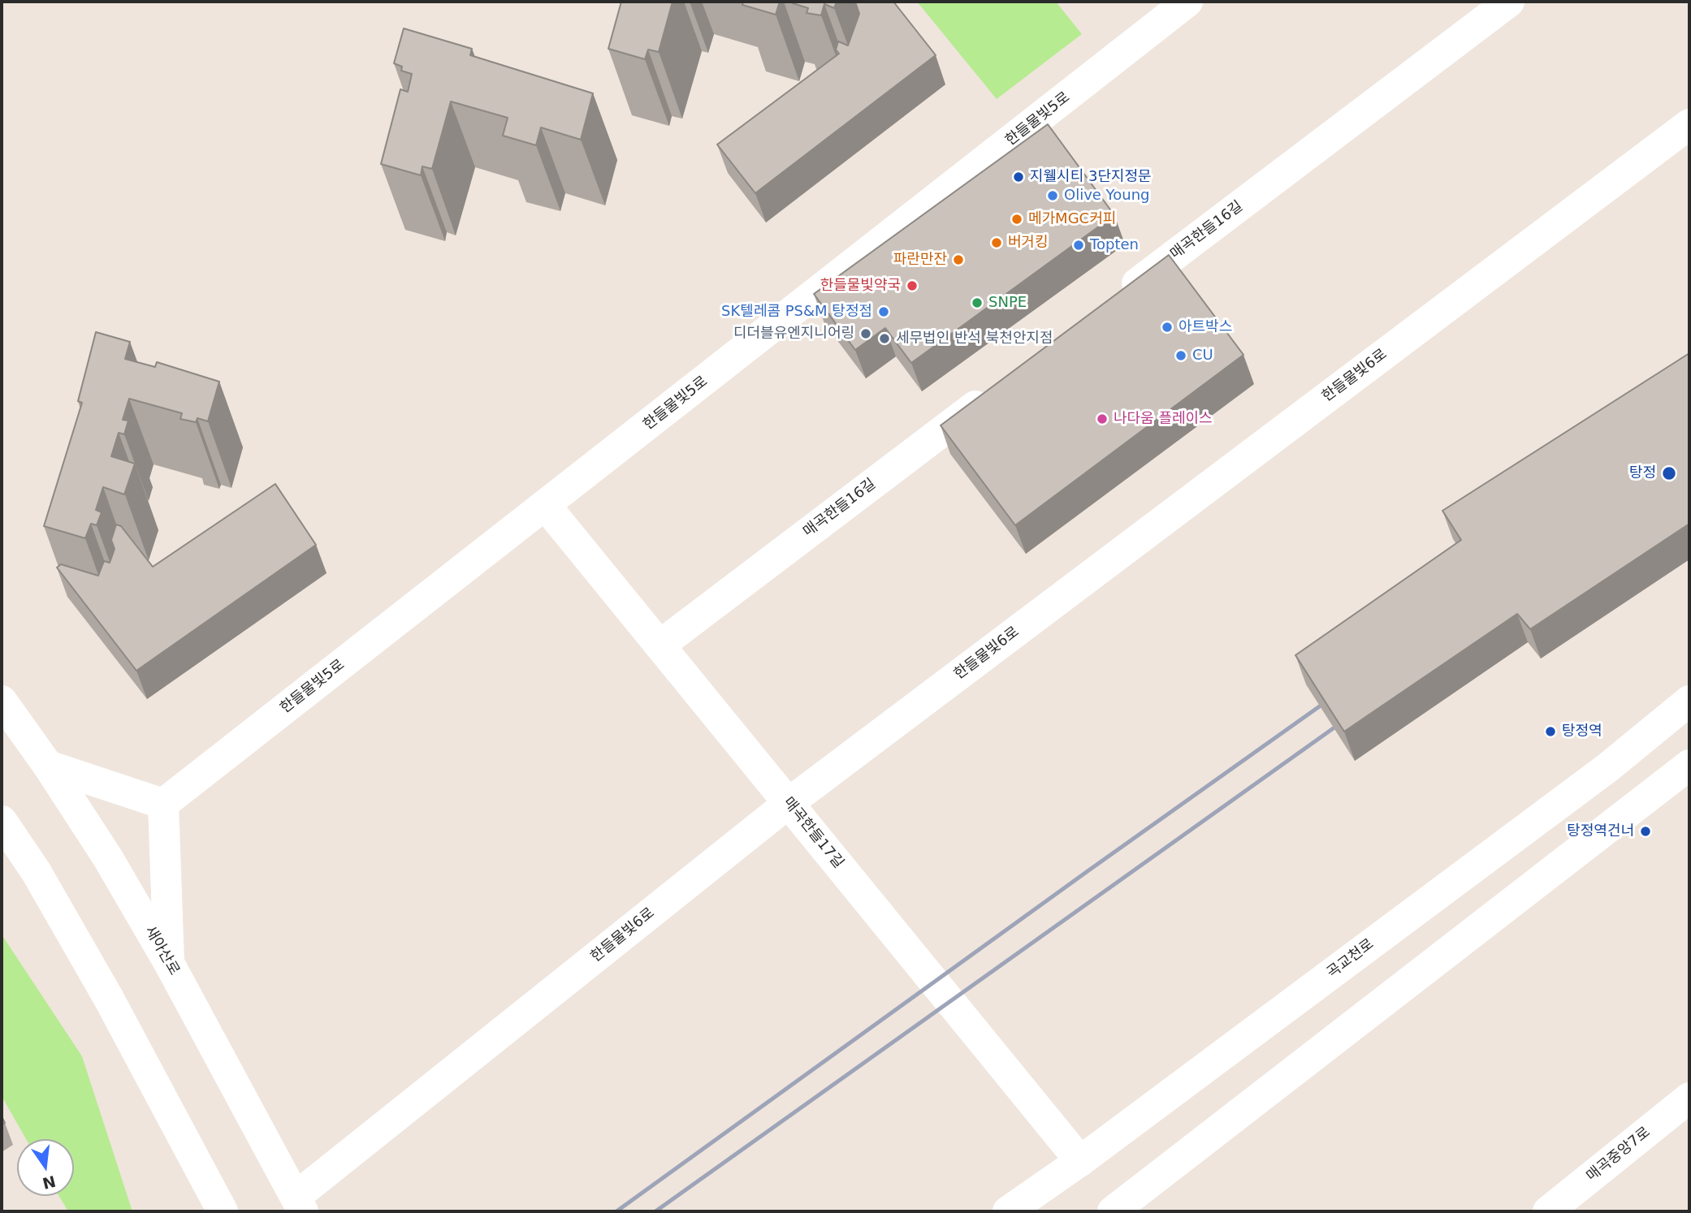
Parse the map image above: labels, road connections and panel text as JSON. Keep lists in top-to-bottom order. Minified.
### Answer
{"streets":{"street":["한들물빛5로","매곡한들16길","한들물빛6로","매곡한들17길","새아산로","곡교천로","매곡중앙7로"]},"crossings":[["한들물빛5로","매곡한들17길"],["매곡한들16길","매곡한들17길"],["한들물빛6로","매곡한들17길"],["한들물빛6로","새아산로"],["매곡한들17길","곡교천로"]],"places":["지웰시티 3단지정문","Olive Young","메가MGC커피","버거킹","Topten","파란만잔","한들물빛약국","SNPE","SK텔레콤 PS&M 탕정점","아트박스","디더블유엔지니어링","세무법인 반석 북천안지점","CU","나다움 플레이스","탕정","탕정역","탕정역건너"],"north":"bottom"}
